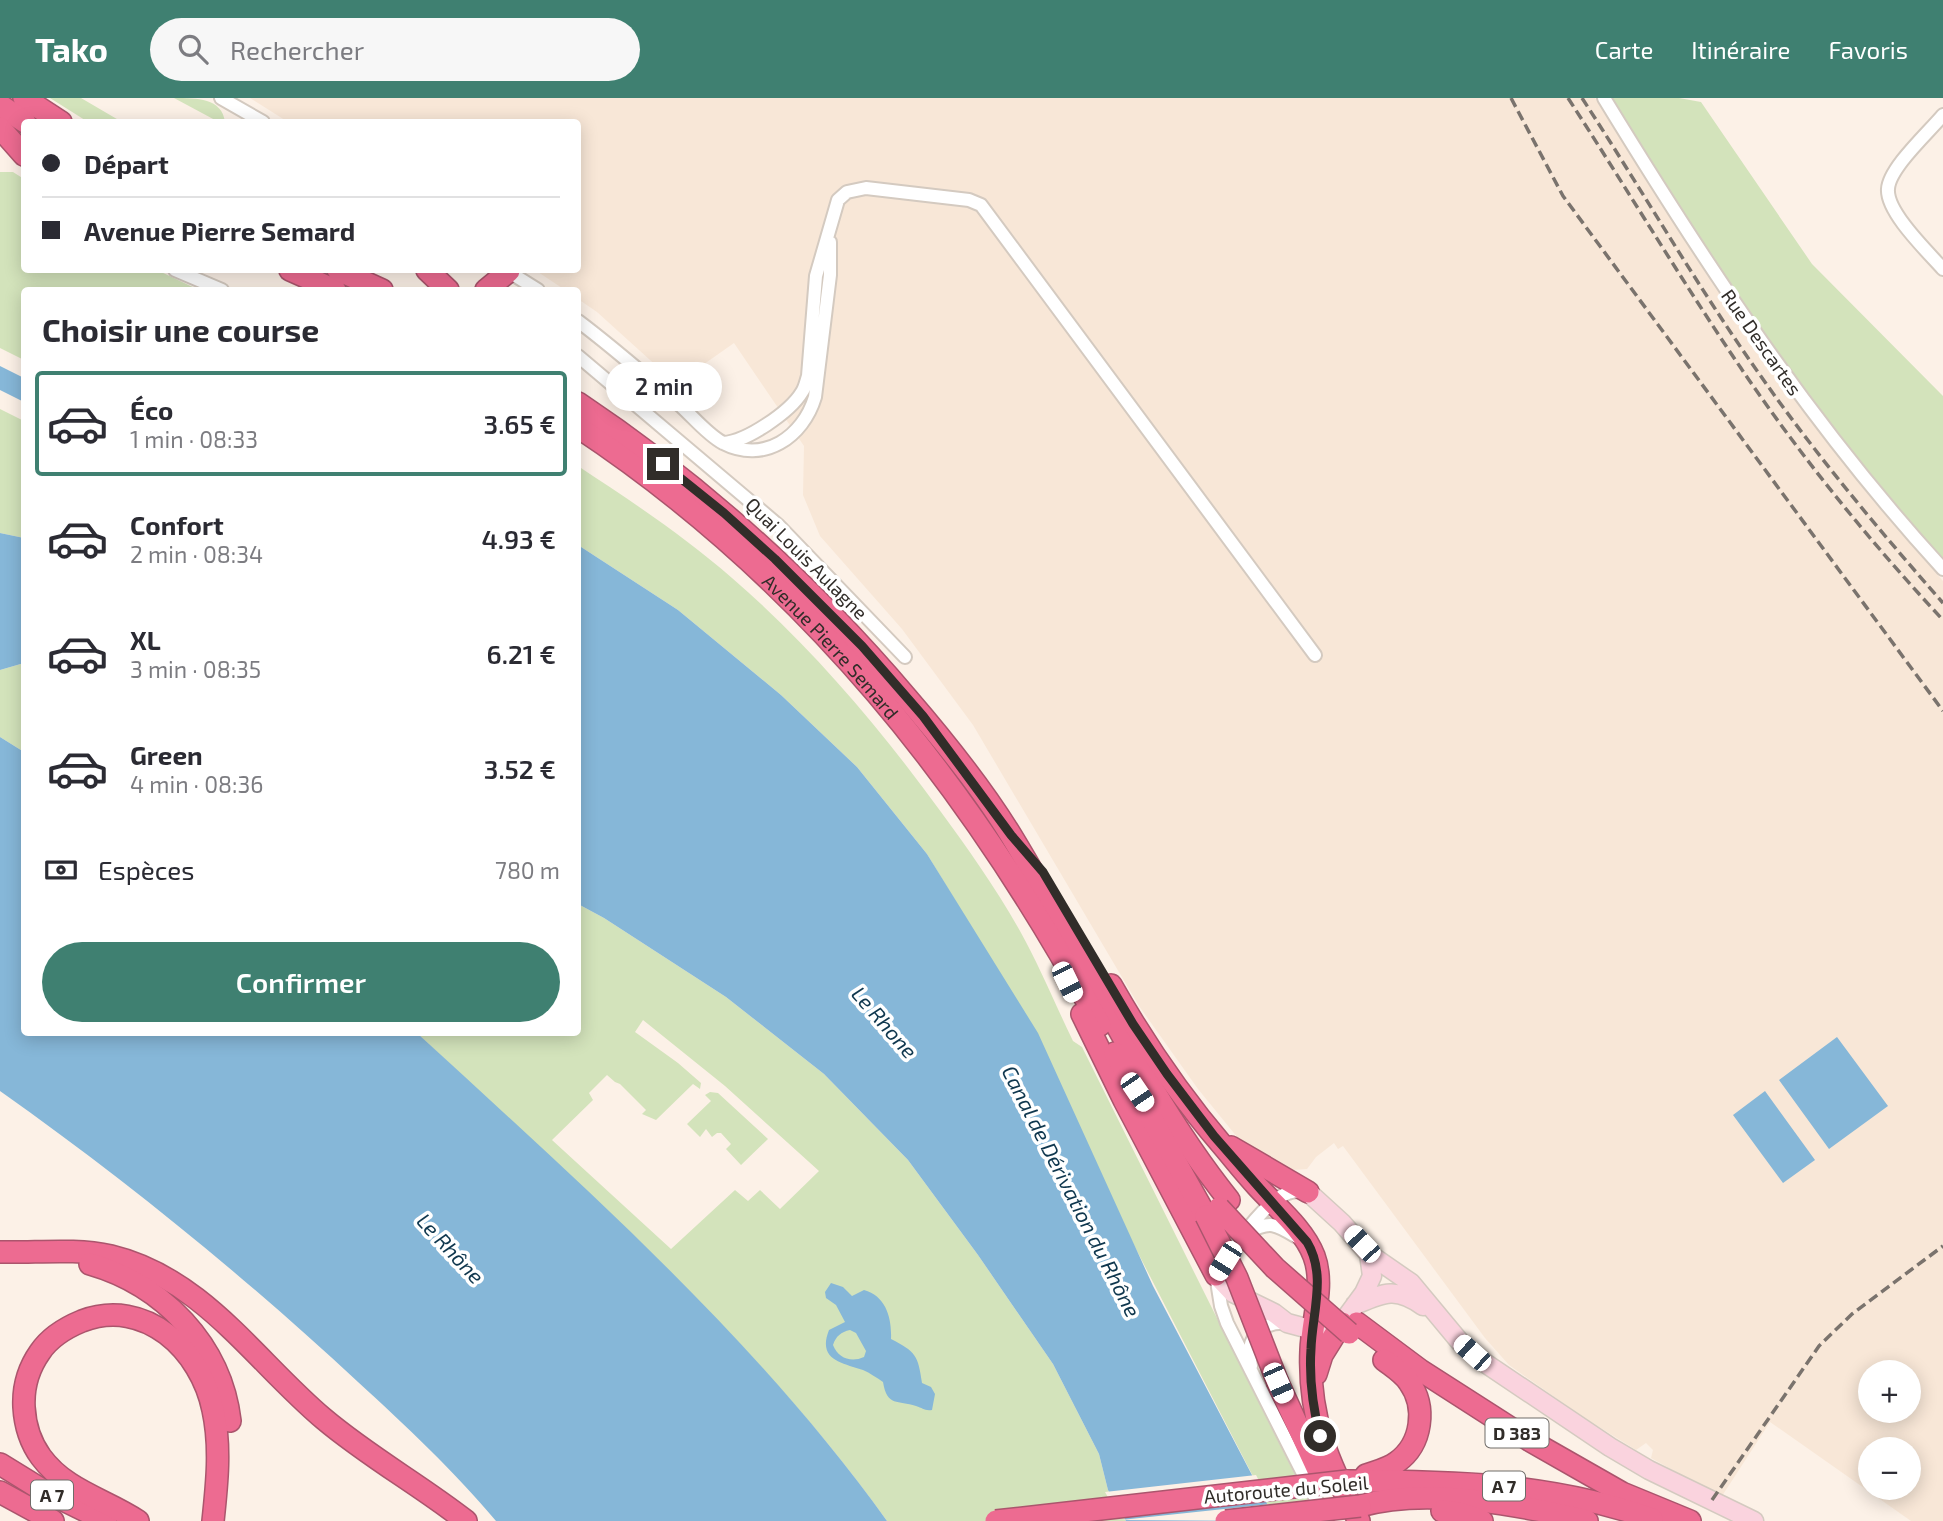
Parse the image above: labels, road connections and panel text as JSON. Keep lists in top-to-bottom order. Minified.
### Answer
{"streets":{"highway":["Avenue Pierre Semard","D 383","A 7","Autoroute du Soleil"],"street":["Rue Descartes","Quai Louis Aulagne"]},"crossings":[["Avenue Pierre Semard","D 383"]],"water":["Le Rhone","Canal de Dérivation du Rhône","Le Rhône"],"page":{"header":"Tako","search":"Rechercher","nav":["Carte","Itinéraire","Favoris"],"banner":["Départ","Avenue Pierre Semard"],"heading":"Choisir une course","bubble":"2 min","list":[{"name":"Éco","note":"1 min · 08:33","value":"3.65 €"},{"name":"Confort","note":"2 min · 08:34","value":"4.93 €"},{"name":"XL","note":"3 min · 08:35","value":"6.21 €"},{"name":"Green","note":"4 min · 08:36","value":"3.52 €"}],"pay":["Espèces","780 m"],"buttons":"Confirmer","map_buttons":["+","−"]}}
